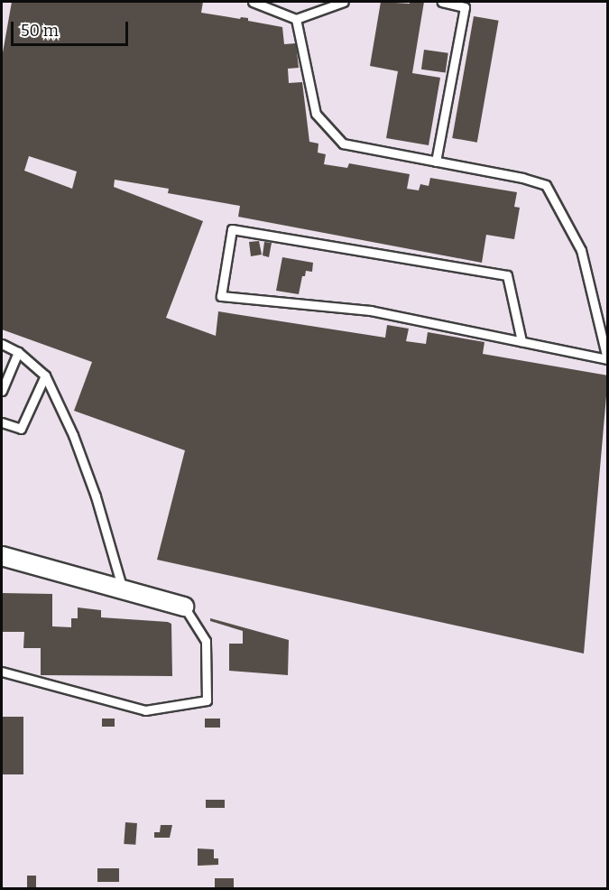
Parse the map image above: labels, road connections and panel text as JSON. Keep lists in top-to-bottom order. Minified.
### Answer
{"scale_bar":"50 m"}
